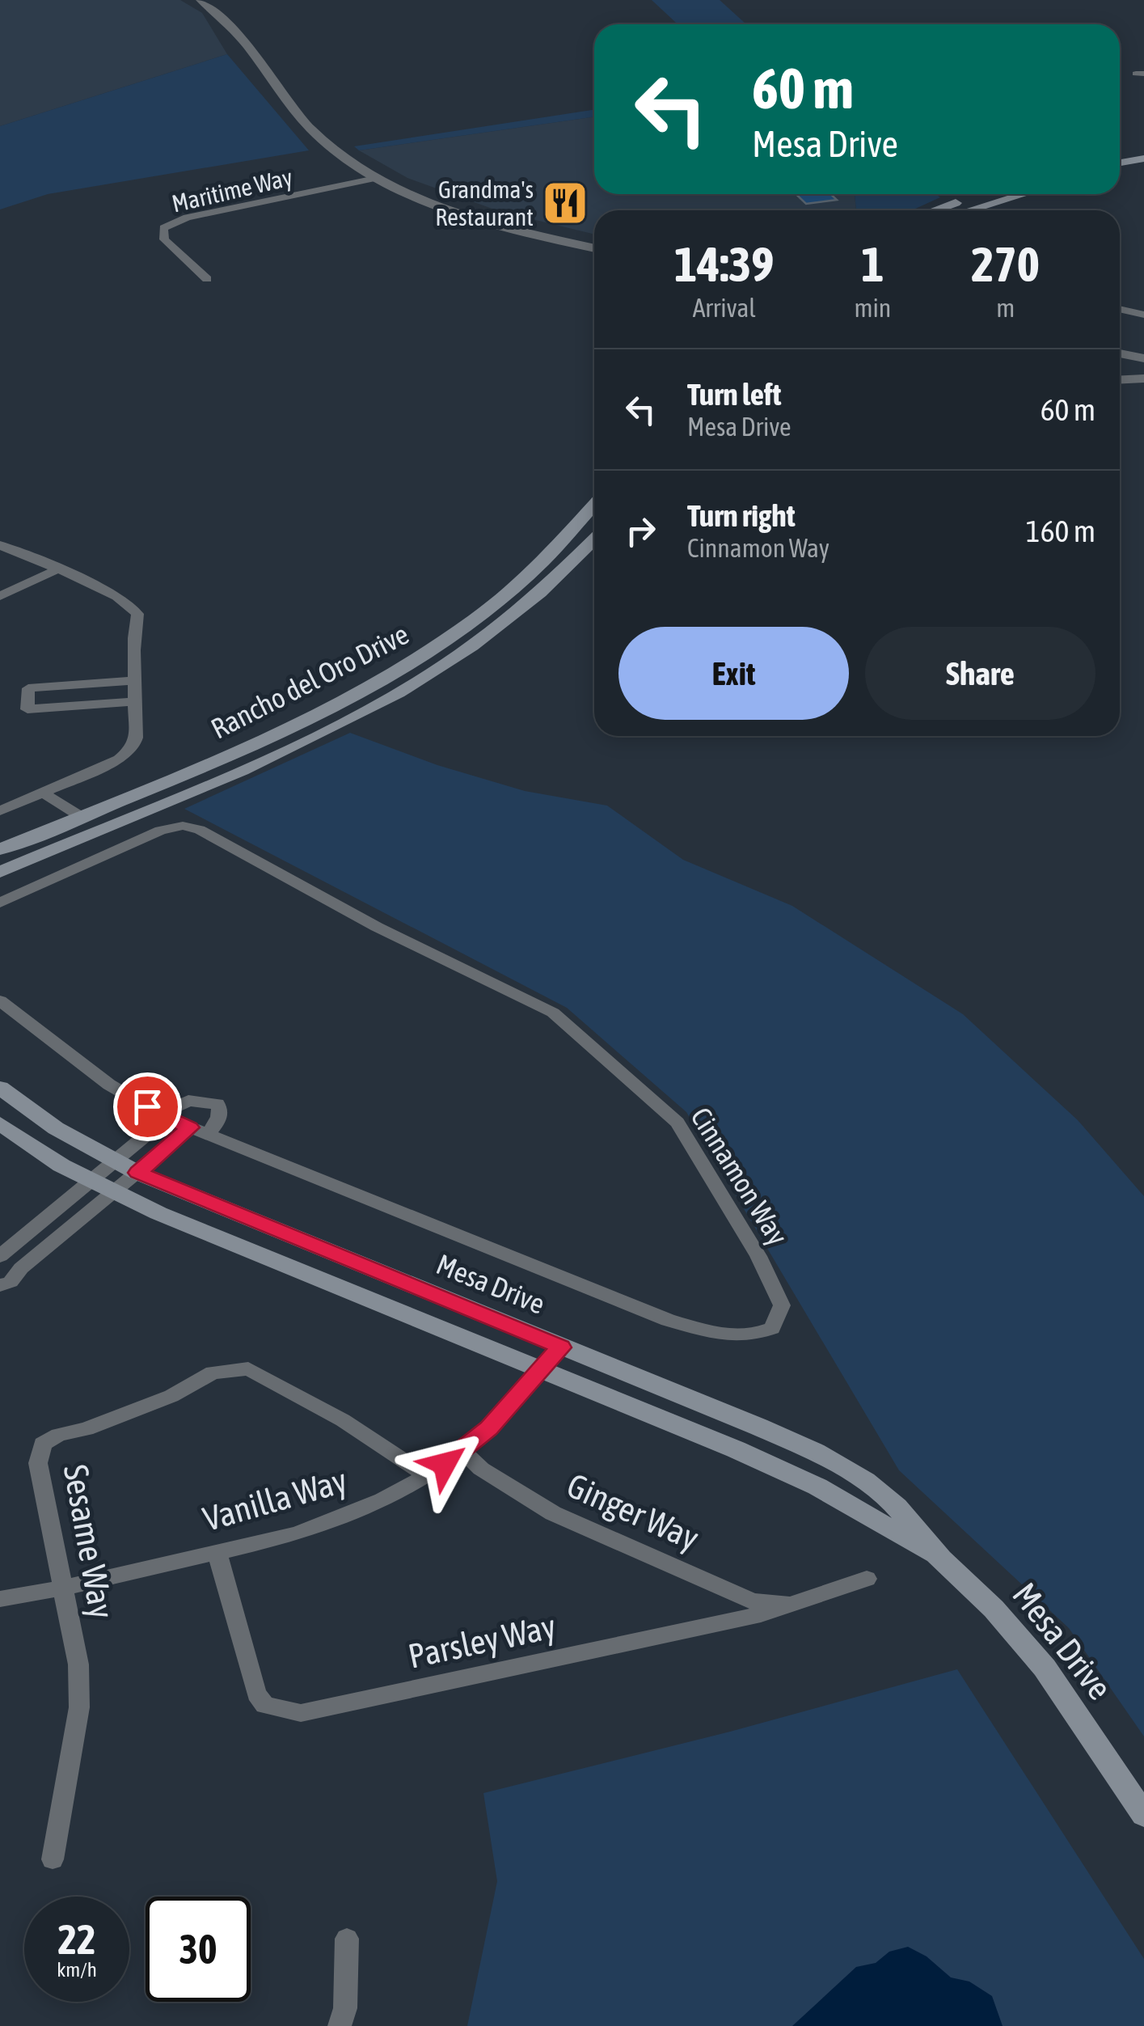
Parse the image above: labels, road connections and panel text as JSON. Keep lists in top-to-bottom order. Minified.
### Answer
{"streets":{"main road":["Rancho del Oro Drive","Mesa Drive"],"street":["Maritime Way","Cinnamon Way","Vanilla Way","Ginger Way","Sesame Way","Parsley Way"]},"crossings":[["Mesa Drive","Vanilla Way"],["Vanilla Way","Ginger Way"],["Vanilla Way","Sesame Way"],["Vanilla Way","Parsley Way"],["Ginger Way","Parsley Way"]],"places":{"restaurant":["Grandma's Restaurant"]},"page":{"turn":["60 m","Mesa Drive"],"eta":["14:39","Arrival","1","min","270","m"],"list":[{"name":"Turn left","note":"Mesa Drive","value":"60 m"},{"name":"Turn right","note":"Cinnamon Way","value":"160 m"}],"buttons":["Exit","Share"],"speed":"22 km/h","limit":"30"}}
